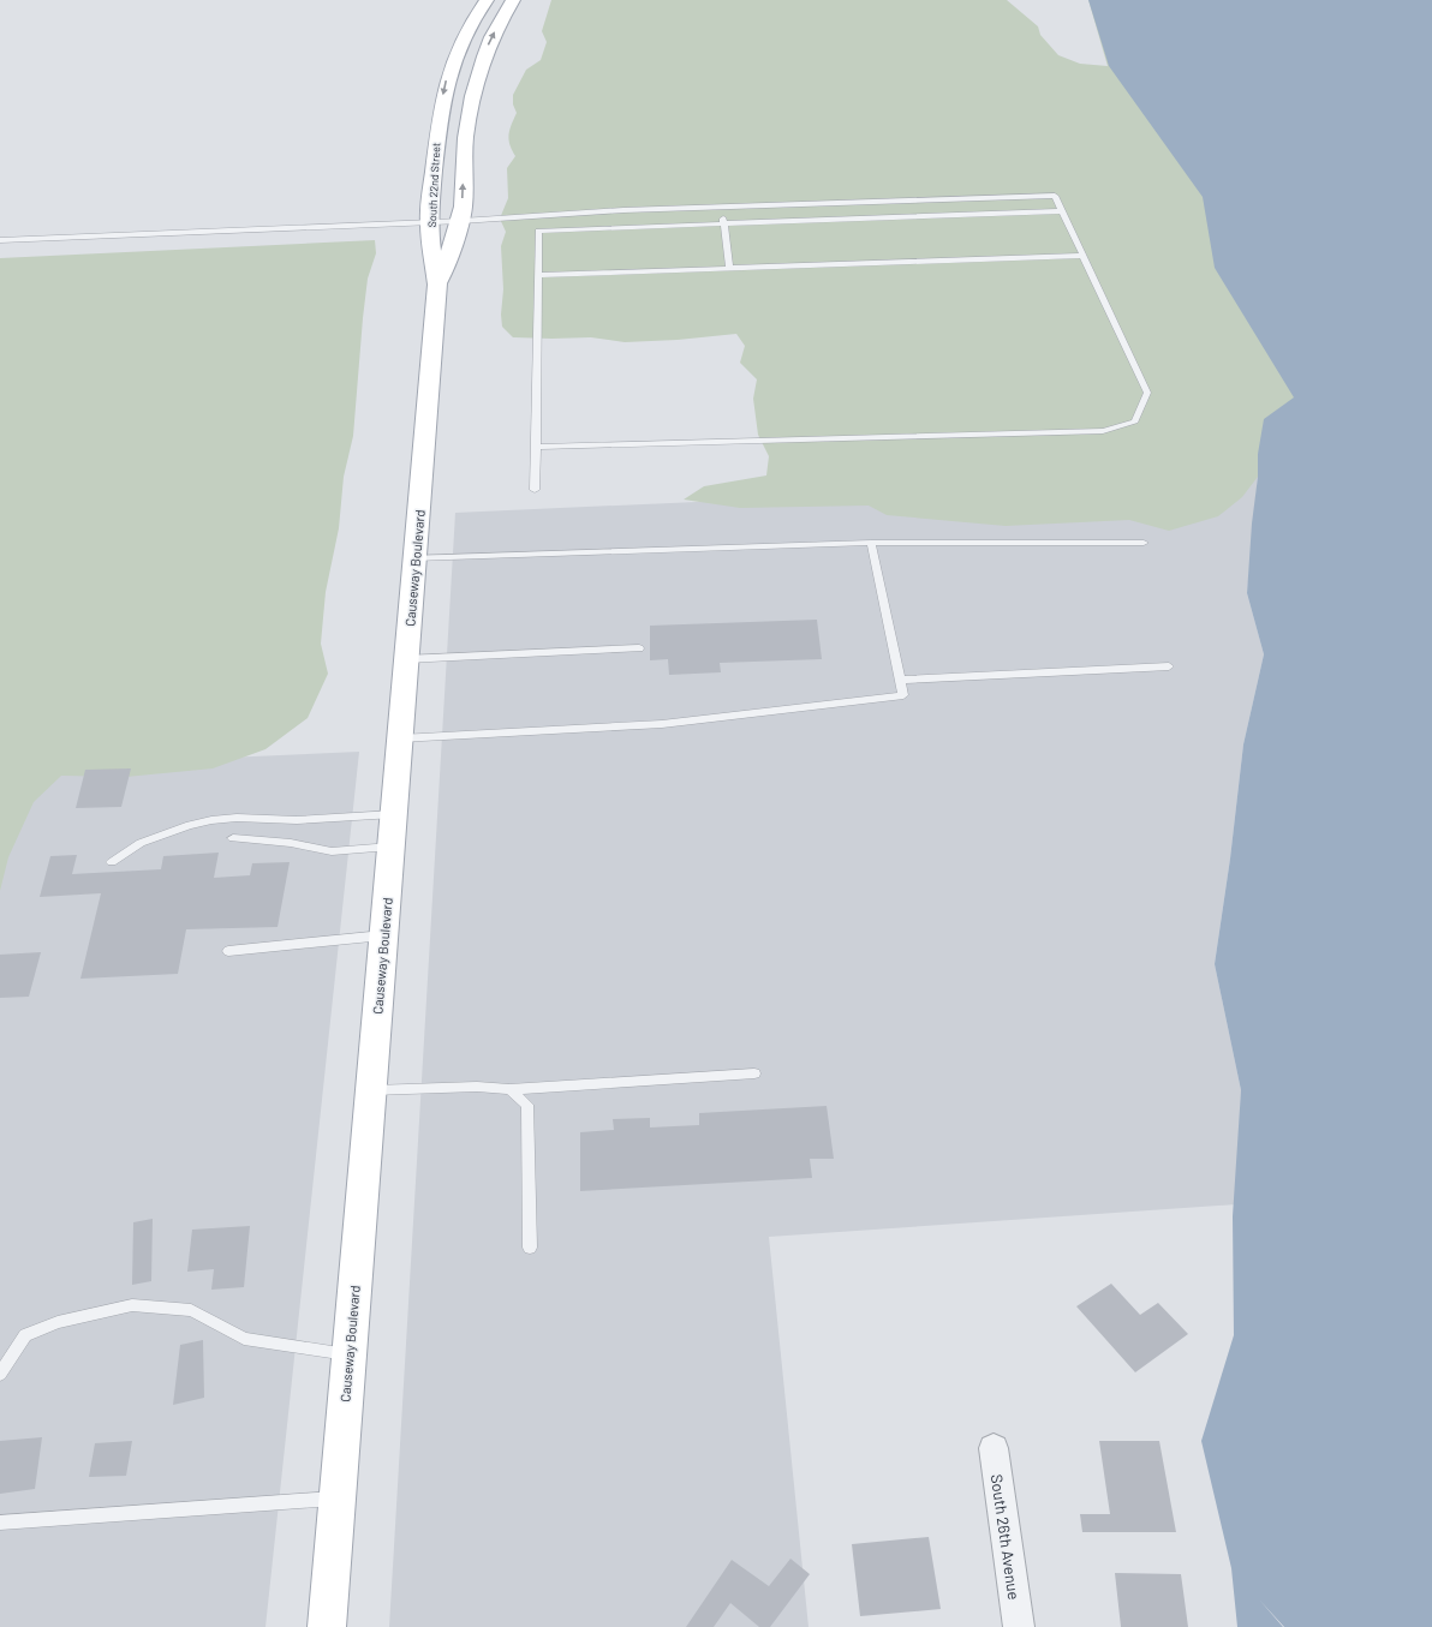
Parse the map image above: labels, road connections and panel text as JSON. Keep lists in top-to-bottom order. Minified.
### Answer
{"streets":{"main road":["South 22nd Street","Causeway Boulevard"],"street":["South 26th Avenue"]},"crossings":[["South 22nd Street","Causeway Boulevard"]]}
